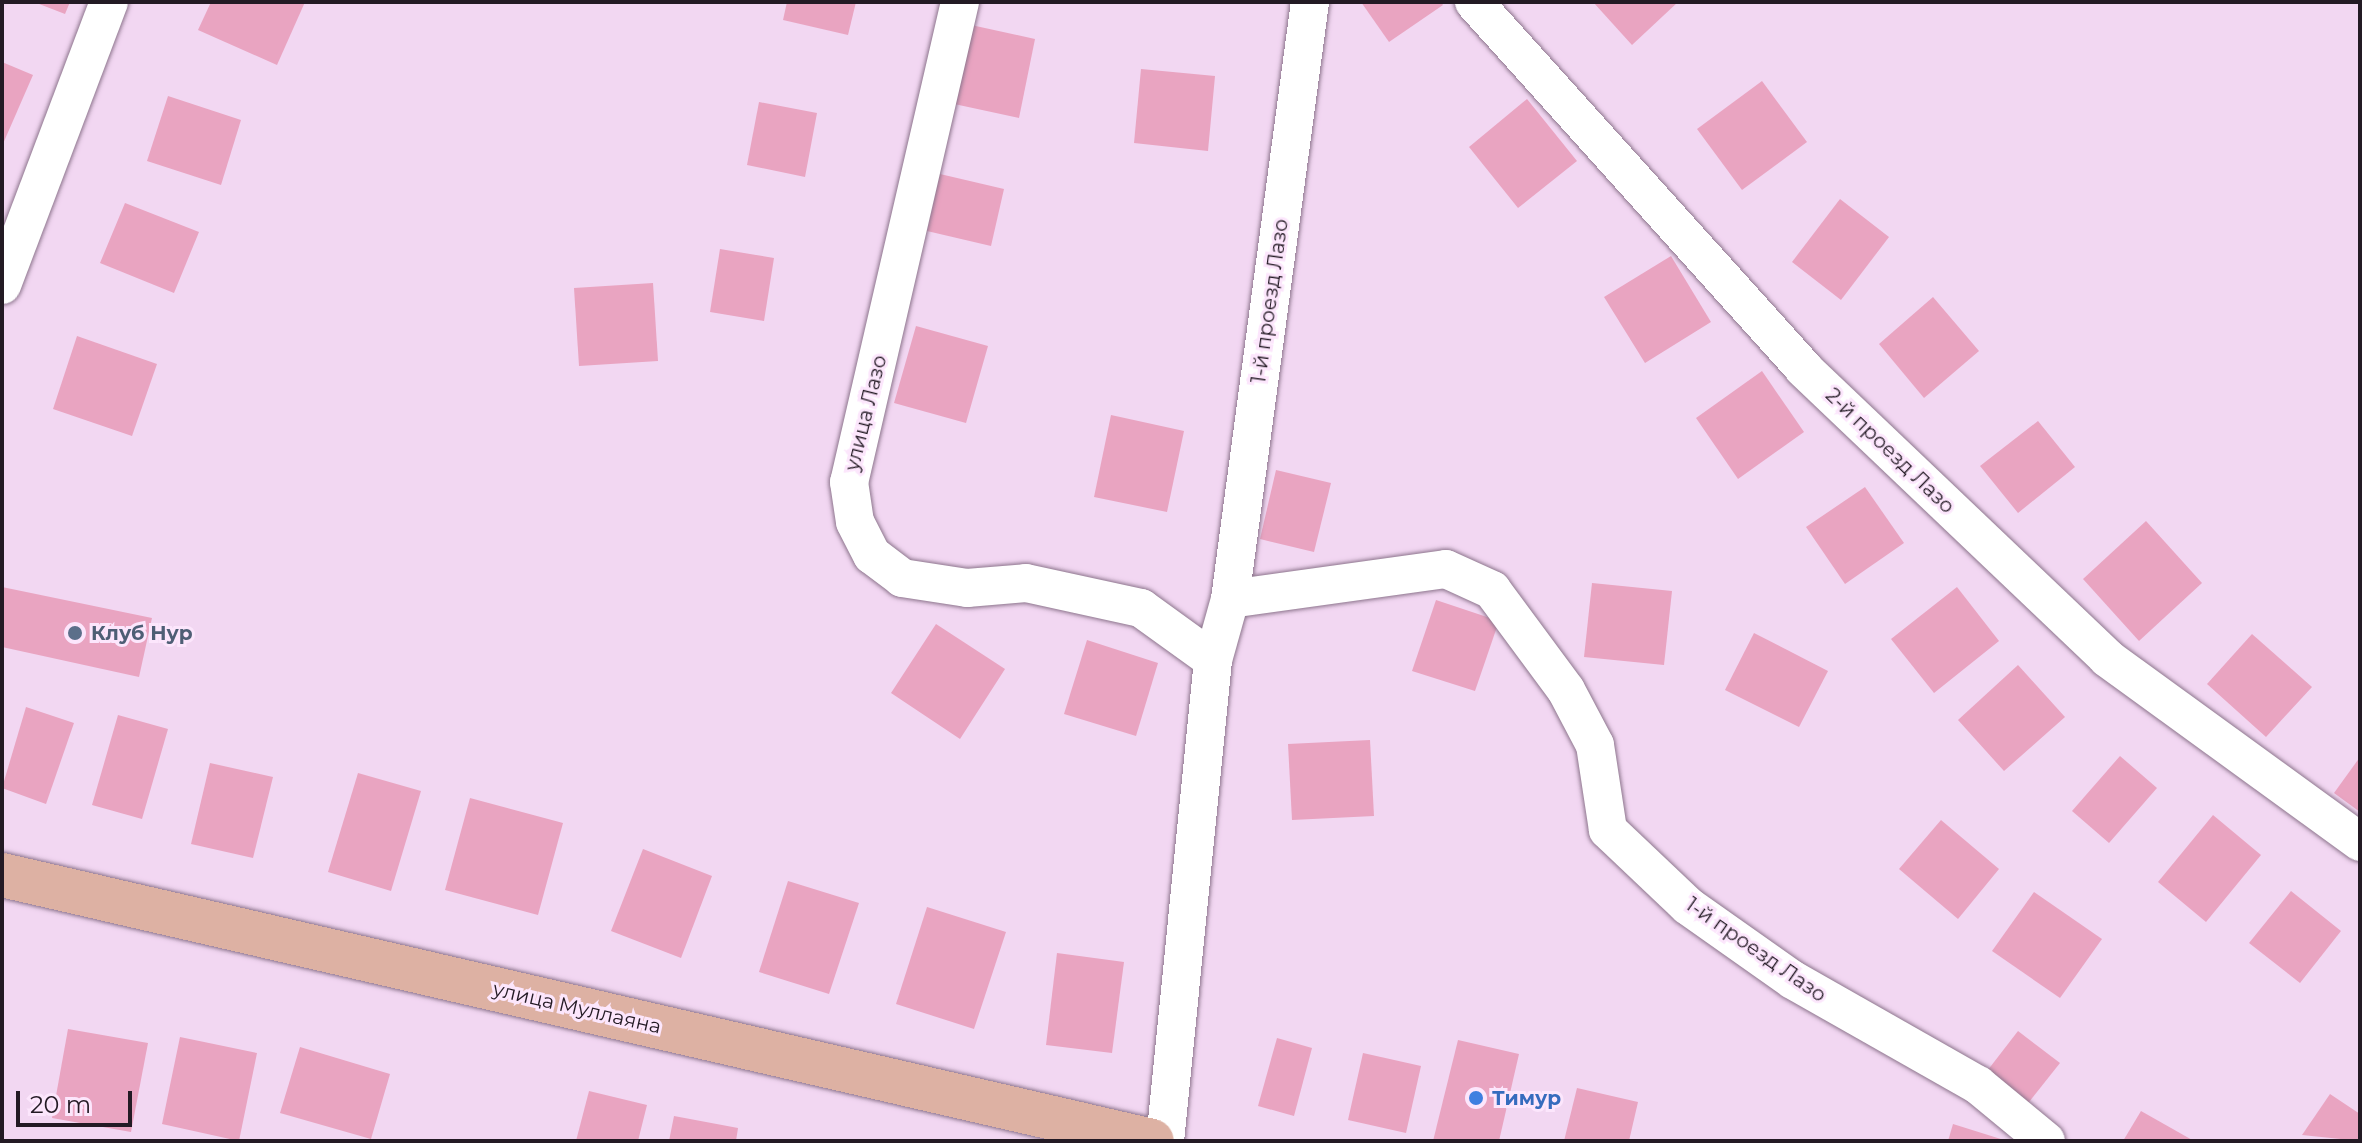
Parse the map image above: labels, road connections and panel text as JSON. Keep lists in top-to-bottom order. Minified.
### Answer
{"streets":{"main road":["улица Муллаяна"],"street":["1-й проезд Лазо","улица Лазо","2-й проезд Лазо"]},"crossings":[["1-й проезд Лазо","улица Лазо"]],"places":["Клуб Нур","Тимур"],"scale_bar":"20 m"}
